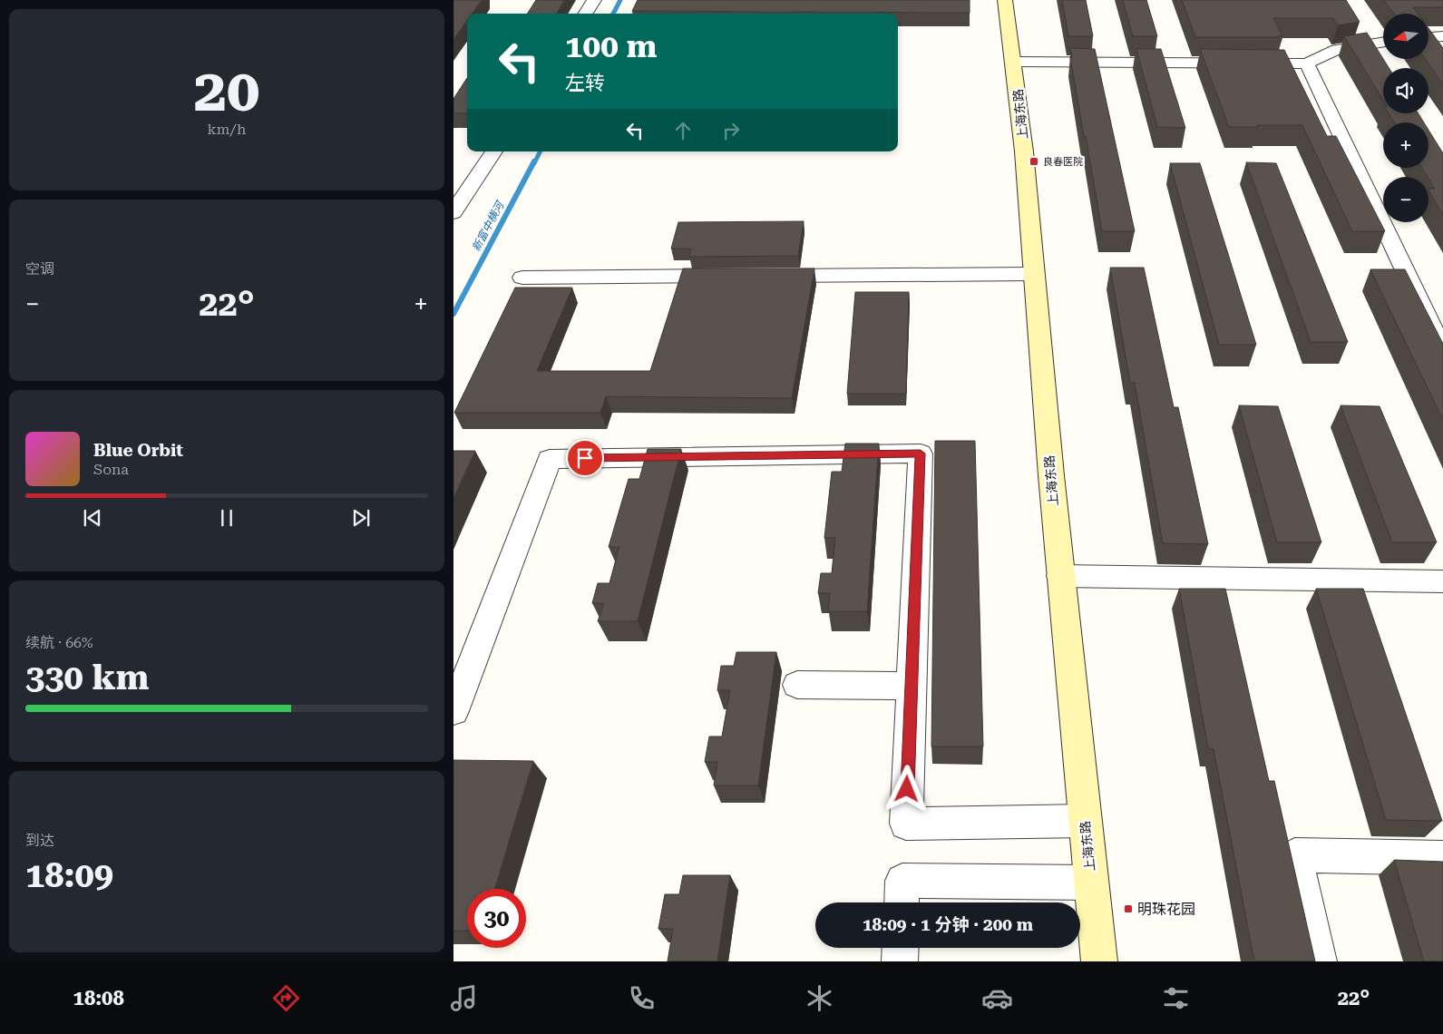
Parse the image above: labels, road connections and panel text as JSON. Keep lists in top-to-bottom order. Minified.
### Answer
{"streets":{"street":["上海东路"]},"water":["新富中横河"],"places":{"transit":["良春医院","明珠花园"]},"north":"left","page":{"tile":[["20","km/h"],"空调",["续航 · 66%","330 km"],["到达","18:09"]],"map_buttons":["+","−"],"turn":["100 m","左转"],"heat":["−","22°","+"],"song":["Blue Orbit","Sona"],"limit":"30","trip":"18:09 · 1 分钟 · 200 m","tabs":["18:08","22°"]}}
